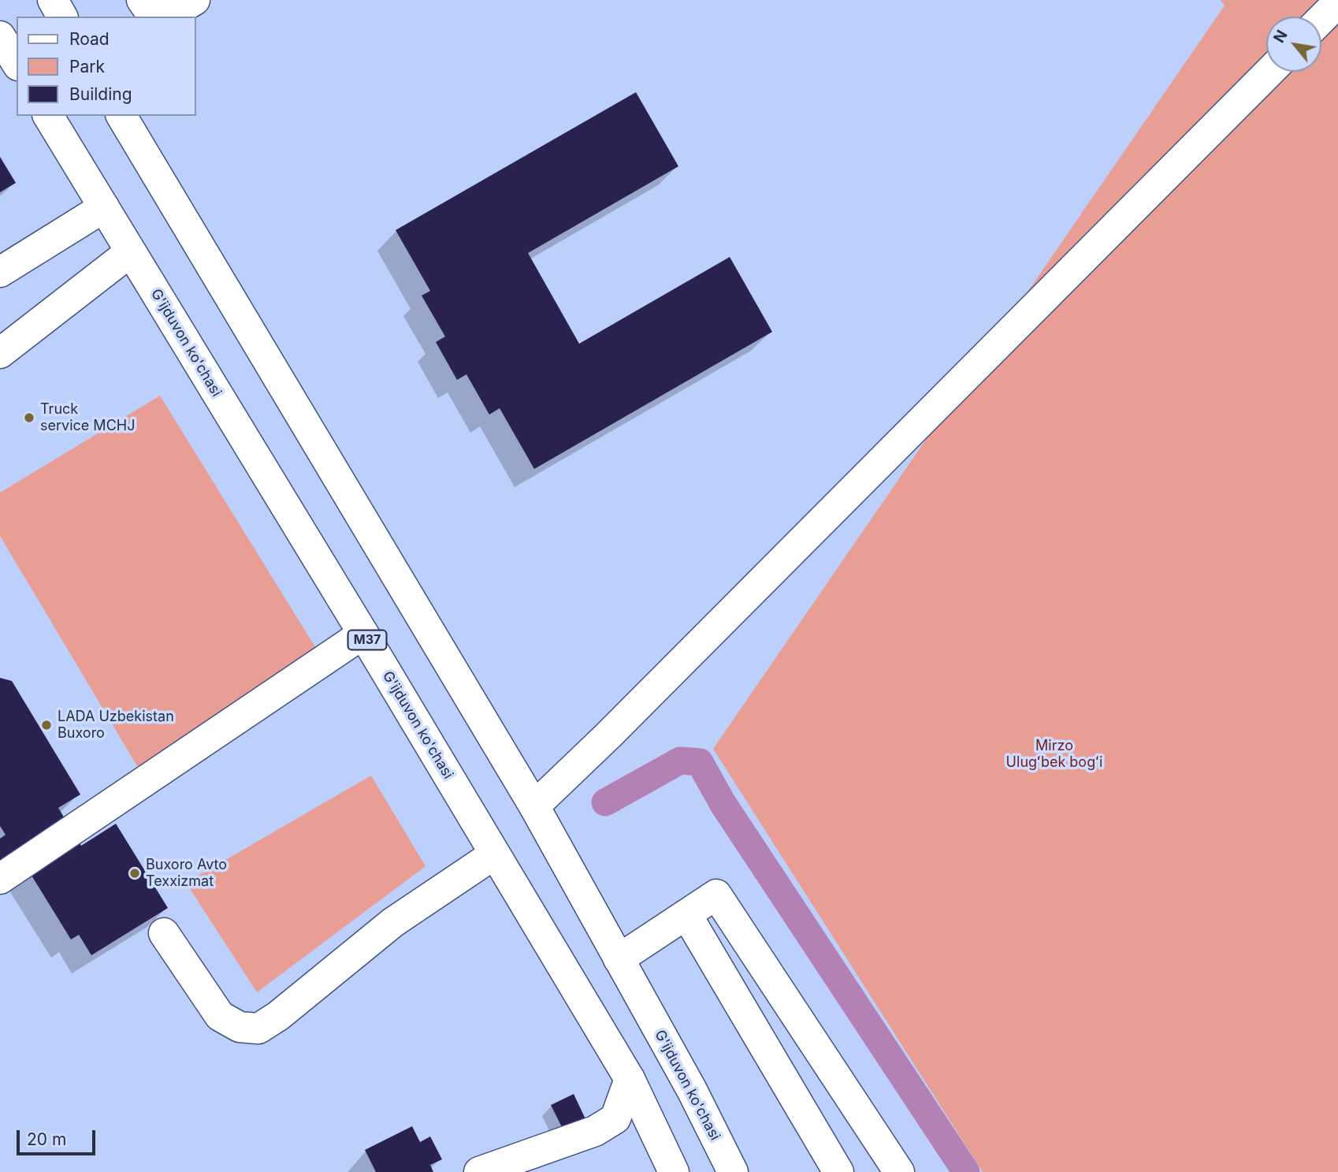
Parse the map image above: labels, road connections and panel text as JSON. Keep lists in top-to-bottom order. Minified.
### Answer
{"streets":{"main road":["G'ijduvon ko'chasi","M37"]},"parks":["Mirzo Ulugʻbek bogʻi"],"places":["Truck service MCHJ","LADA Uzbekistan Buxoro","Buxoro Avto Texxizmat"],"legend":["Road","Park","Building"],"scale_bar":"20 m","north":"top left"}
